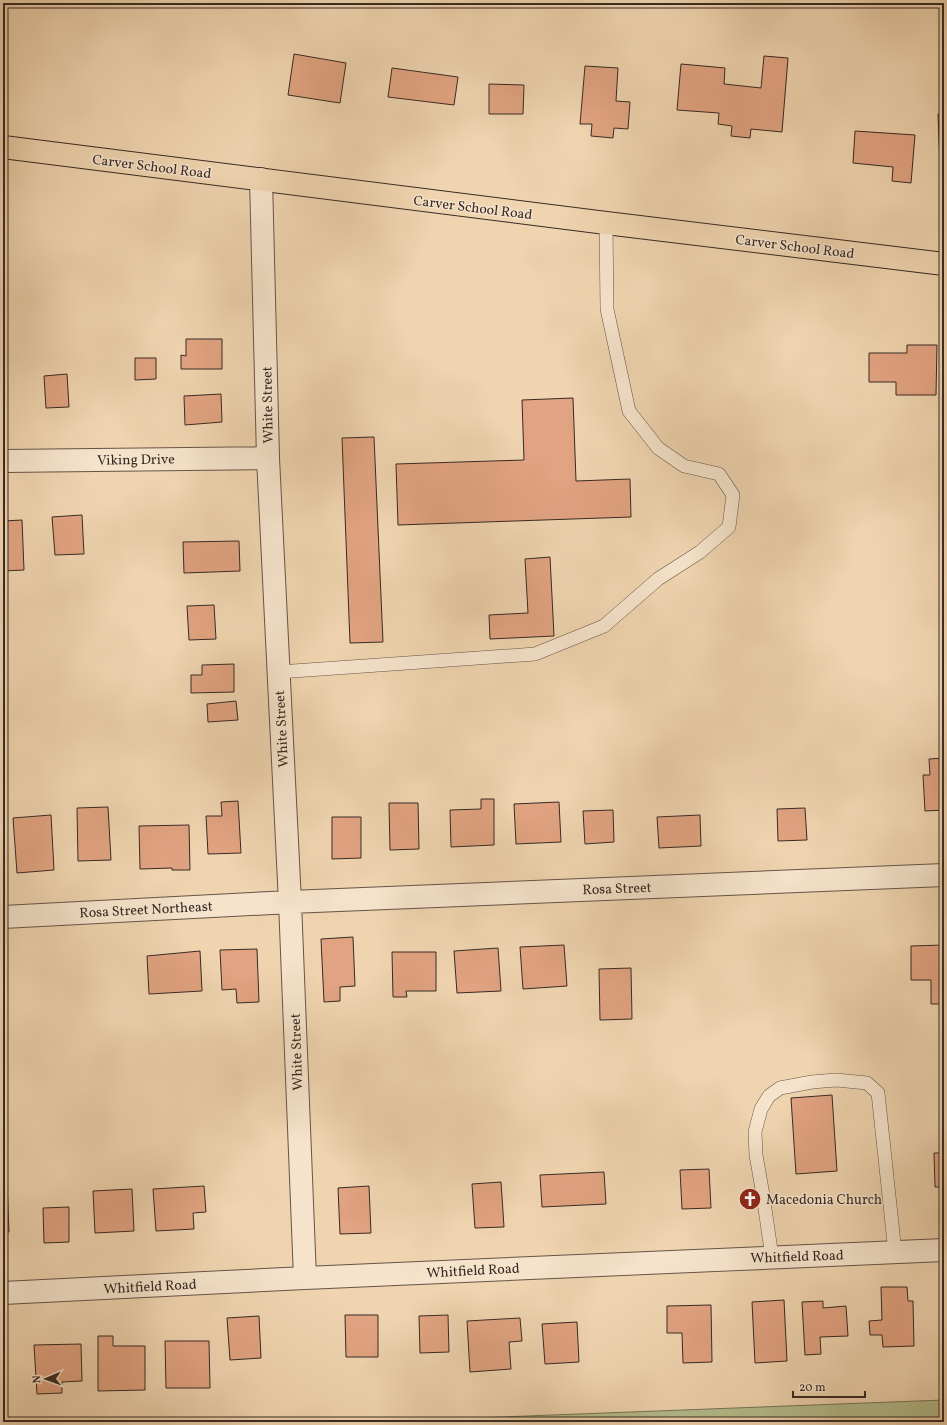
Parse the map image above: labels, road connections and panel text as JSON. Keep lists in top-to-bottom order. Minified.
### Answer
{"streets":{"main road":["Carver School Road"],"street":["White Street","Viking Drive","Rosa Street","Rosa Street Northeast","Whitfield Road"]},"crossings":[["Carver School Road","White Street"],["White Street","Viking Drive"],["White Street","Rosa Street"],["White Street","Rosa Street Northeast"],["White Street","Whitfield Road"],["Rosa Street","Rosa Street Northeast"]],"places":{"church":["Macedonia Church"]},"scale_bar":"20 m","north":"left"}
